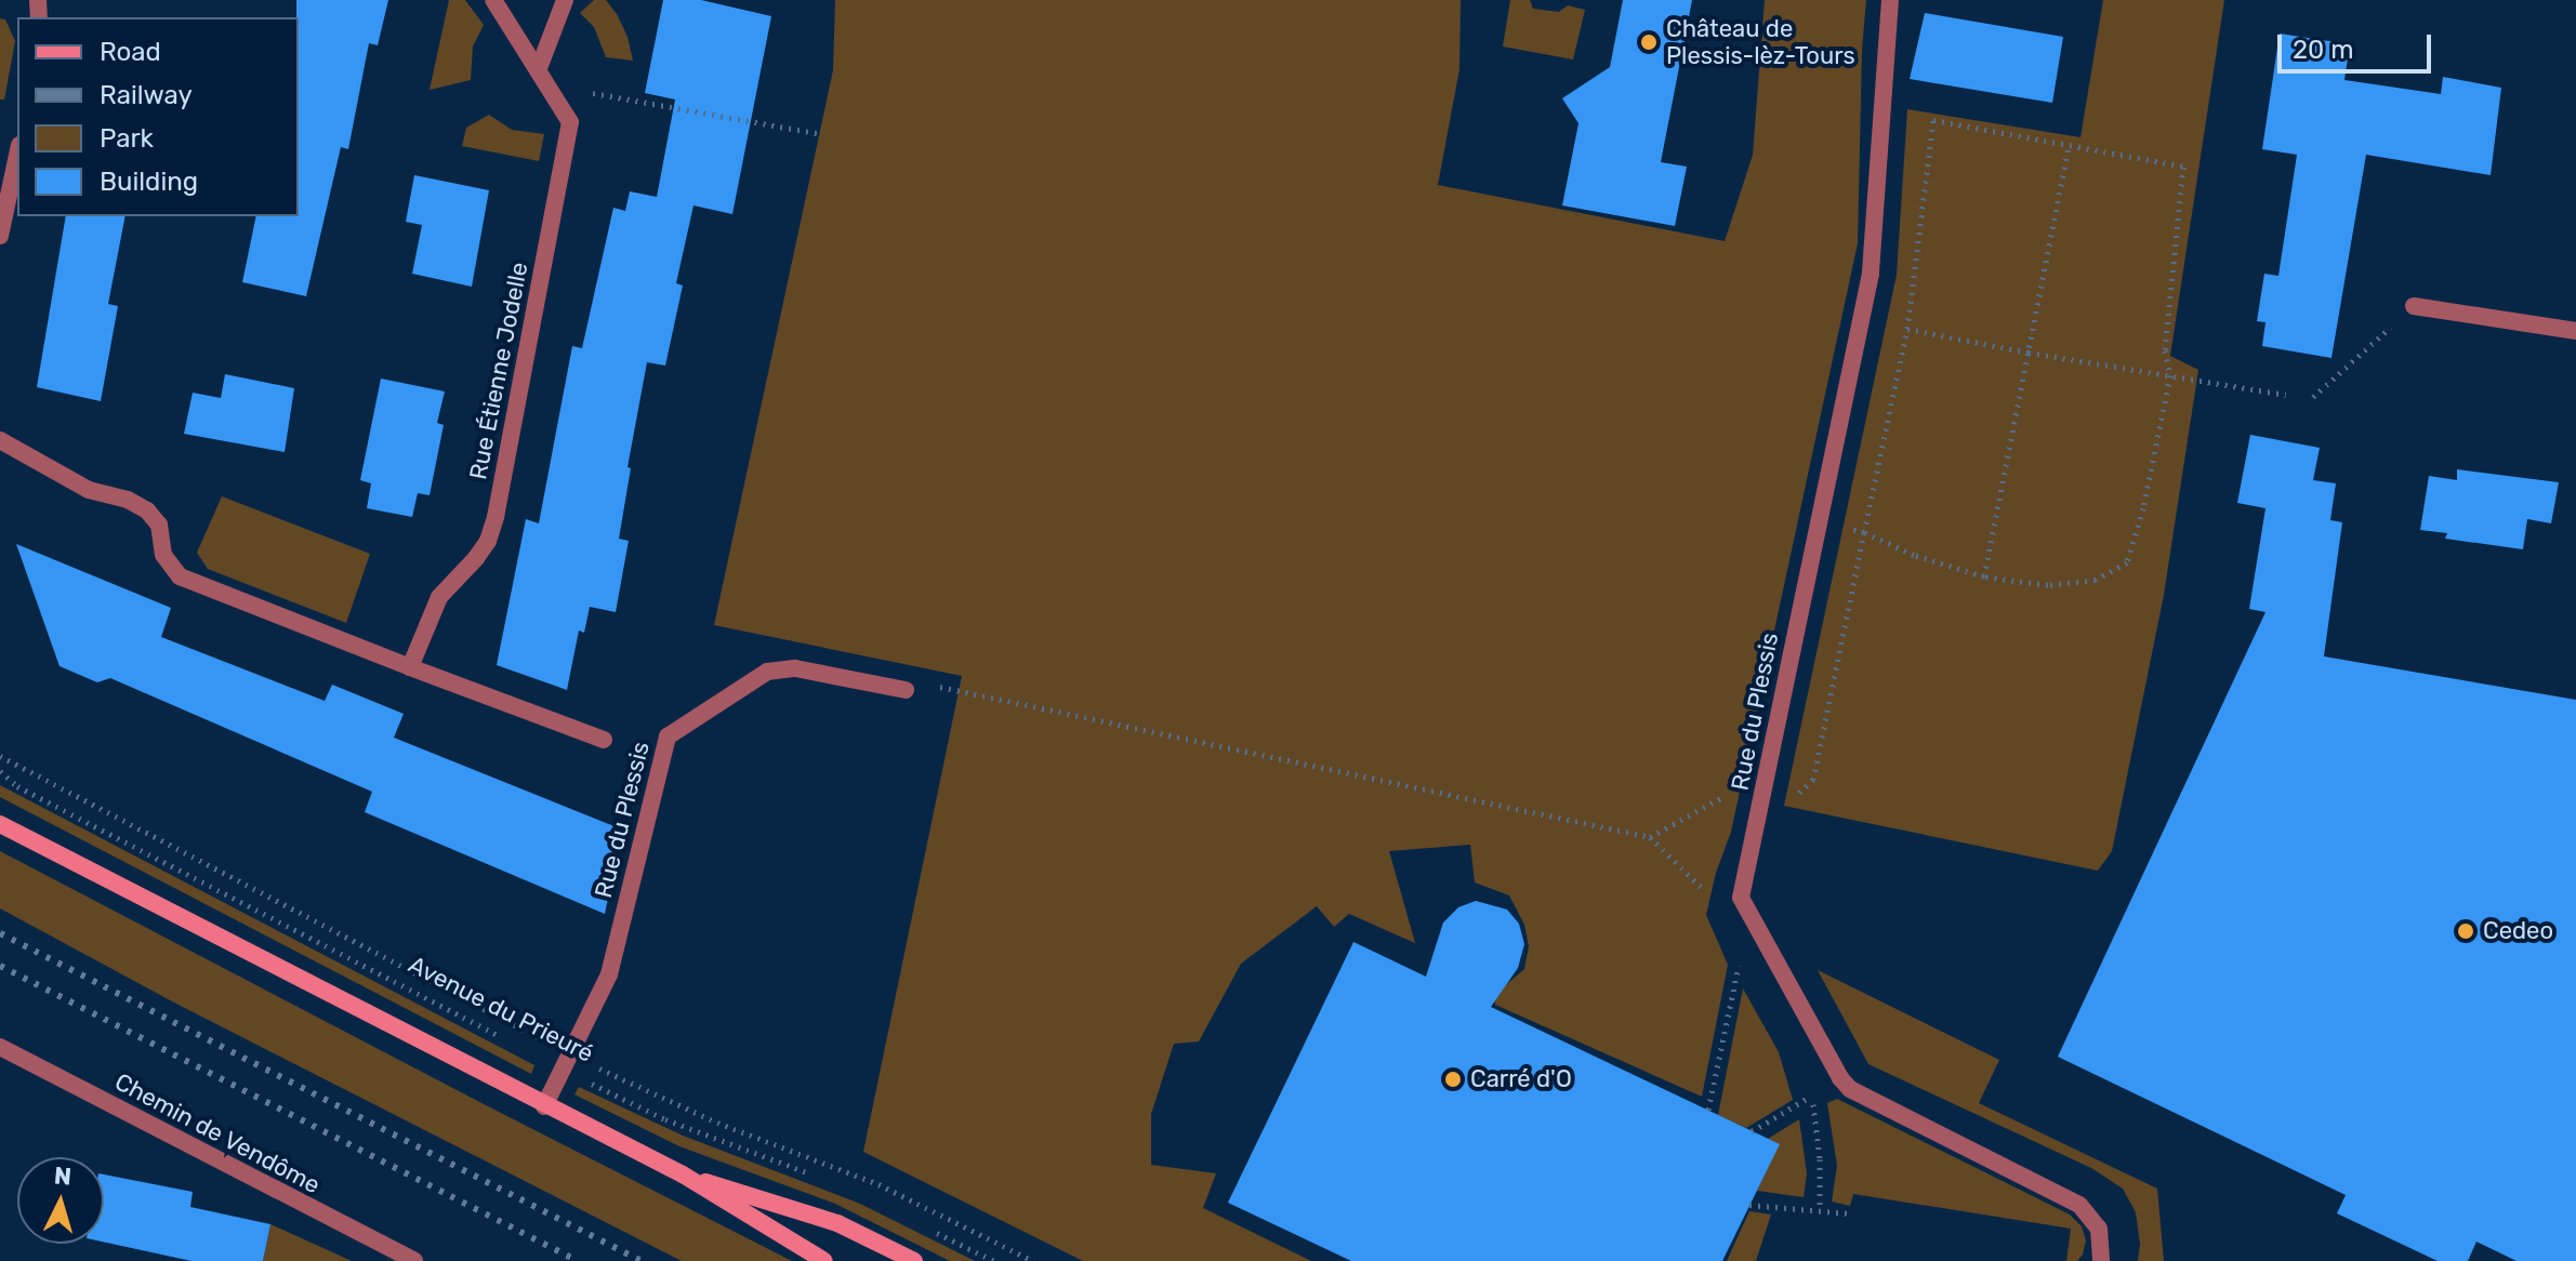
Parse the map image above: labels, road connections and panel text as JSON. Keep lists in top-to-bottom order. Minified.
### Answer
{"streets":{"street":["Rue Étienne Jodelle","Rue du Plessis","Chemin de Vendôme"],"path":["Avenue du Prieuré"]},"crossings":[["Rue du Plessis","Avenue du Prieuré"]],"places":["Château de Plessis-lèz-Tours","Cedeo","Carré d'O"],"legend":["Road","Railway","Park","Building"],"scale_bar":"20 m","north":"top"}
